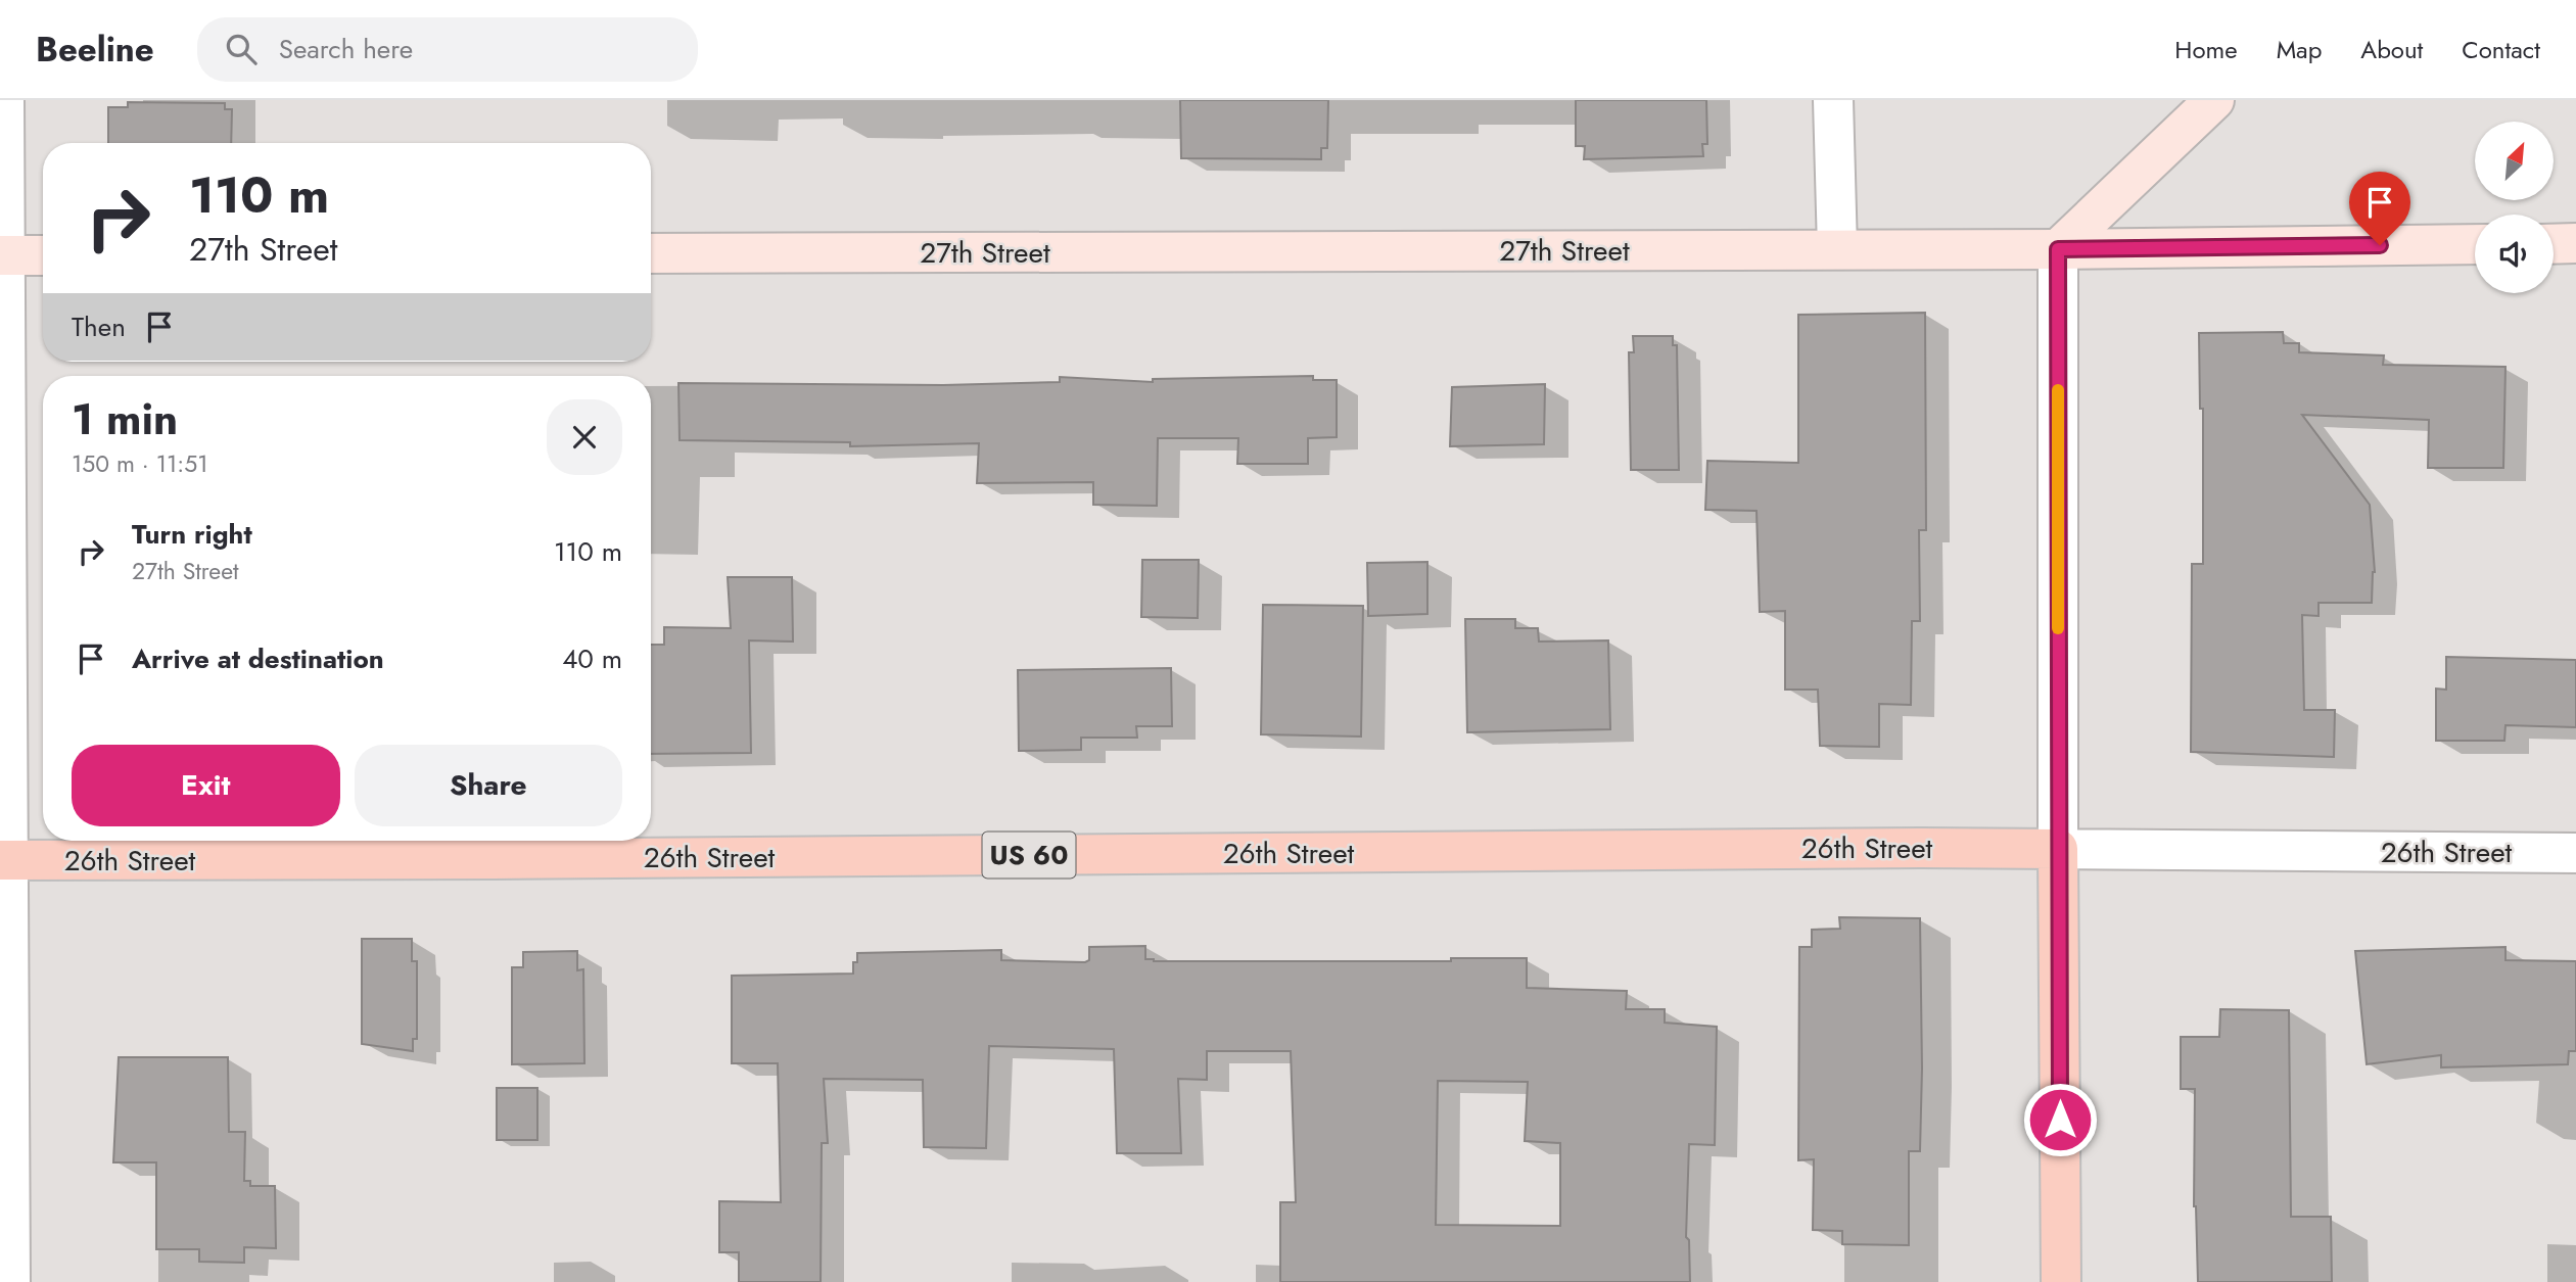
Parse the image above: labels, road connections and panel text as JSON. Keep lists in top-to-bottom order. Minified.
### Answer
{"streets":{"main road":["27th Street","26th Street","US 60"]},"north":"top right","page":{"header":"Beeline","search":"Search here","nav":["Home","Map","About","Contact"],"turn":["110 m","27th Street"],"then":"Then","heading":["1 min","150 m · 11:51"],"list":[{"name":"Turn right","note":"27th Street","value":"110 m"},{"name":"Arrive at destination","value":"40 m"}],"buttons":["Exit","Share"]}}
